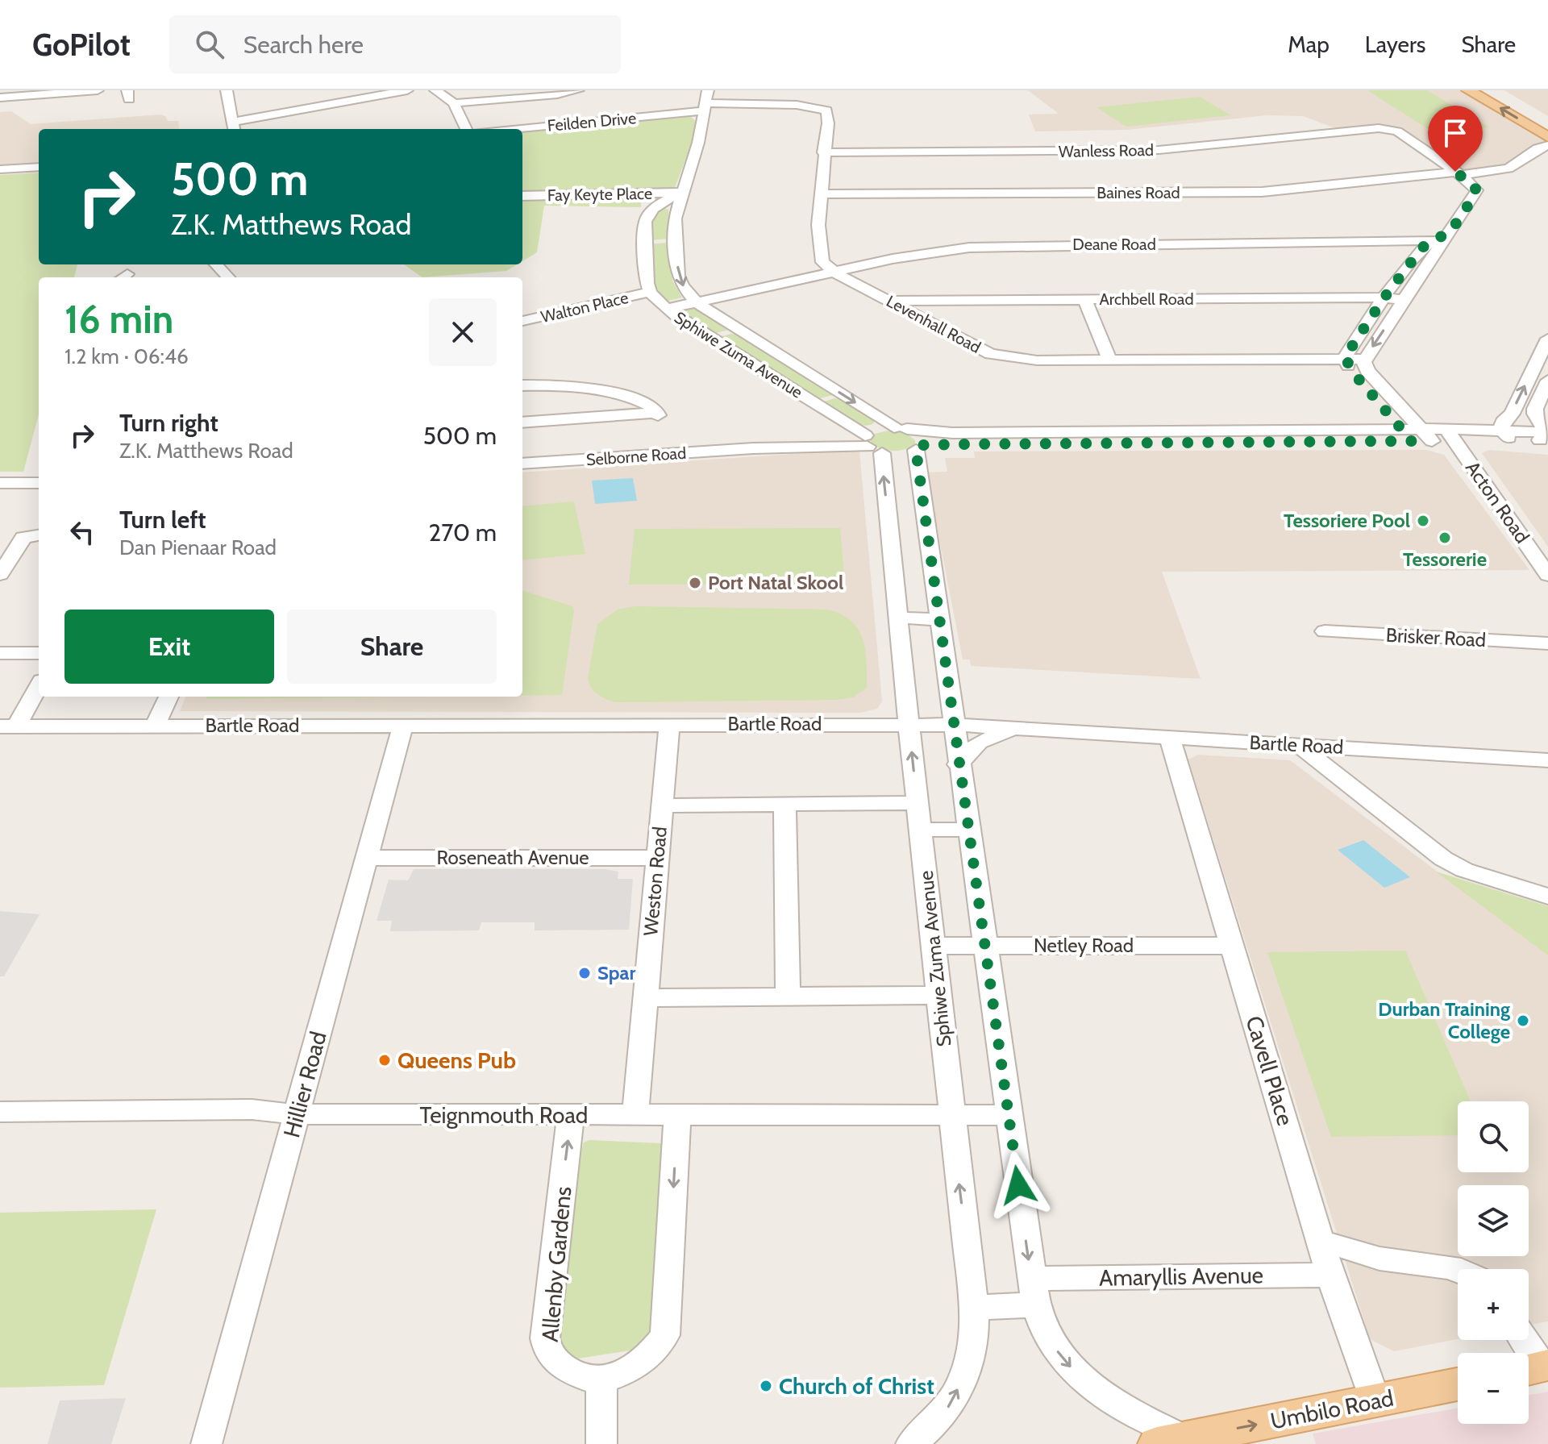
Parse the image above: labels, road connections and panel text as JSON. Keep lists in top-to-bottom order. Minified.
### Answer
{"streets":{"main road":["Umbilo Road"],"street":["Feilden Drive","Wanless Road","Baines Road","Fay Keyte Place","Deane Road","Archbell Road","Walton Place","Levenhall Road","Sphiwe Zuma Avenue","Selborne Road","Acton Road","Brisker Road","Bartle Road","Roseneath Avenue","Weston Road","Netley Road","Cavell Place","Hillier Road","Teignmouth Road","Allenby Gardens","Amaryllis Avenue"]},"crossings":[["Feilden Drive","Sphiwe Zuma Avenue"],["Wanless Road","Baines Road"],["Fay Keyte Place","Sphiwe Zuma Avenue"],["Deane Road","Levenhall Road"],["Deane Road","Sphiwe Zuma Avenue"],["Archbell Road","Levenhall Road"],["Walton Place","Sphiwe Zuma Avenue"],["Sphiwe Zuma Avenue","Selborne Road"],["Sphiwe Zuma Avenue","Bartle Road"],["Sphiwe Zuma Avenue","Netley Road"],["Sphiwe Zuma Avenue","Teignmouth Road"],["Sphiwe Zuma Avenue","Amaryllis Avenue"],["Bartle Road","Weston Road"],["Bartle Road","Cavell Place"],["Bartle Road","Hillier Road"],["Roseneath Avenue","Weston Road"],["Roseneath Avenue","Hillier Road"],["Weston Road","Teignmouth Road"],["Netley Road","Cavell Place"],["Cavell Place","Amaryllis Avenue"],["Cavell Place","Umbilo Road"],["Hillier Road","Teignmouth Road"],["Teignmouth Road","Allenby Gardens"]],"one_way":["Allenby Gardens","Umbilo Road"],"places":["Tessoriere Pool","Tessorerie","Port Natal Skool","Spar","Durban Training College","Queens Pub","Church of Christ"],"page":{"header":"GoPilot","search":"Search here","nav":["Map","Layers","Share"],"turn":["500 m","Z.K. Matthews Road"],"heading":["16 min","1.2 km · 06:46"],"list":[{"name":"Turn right","note":"Z.K. Matthews Road","value":"500 m"},{"name":"Turn left","note":"Dan Pienaar Road","value":"270 m"}],"buttons":["Exit","Share"],"map_buttons":["+","−"]}}
